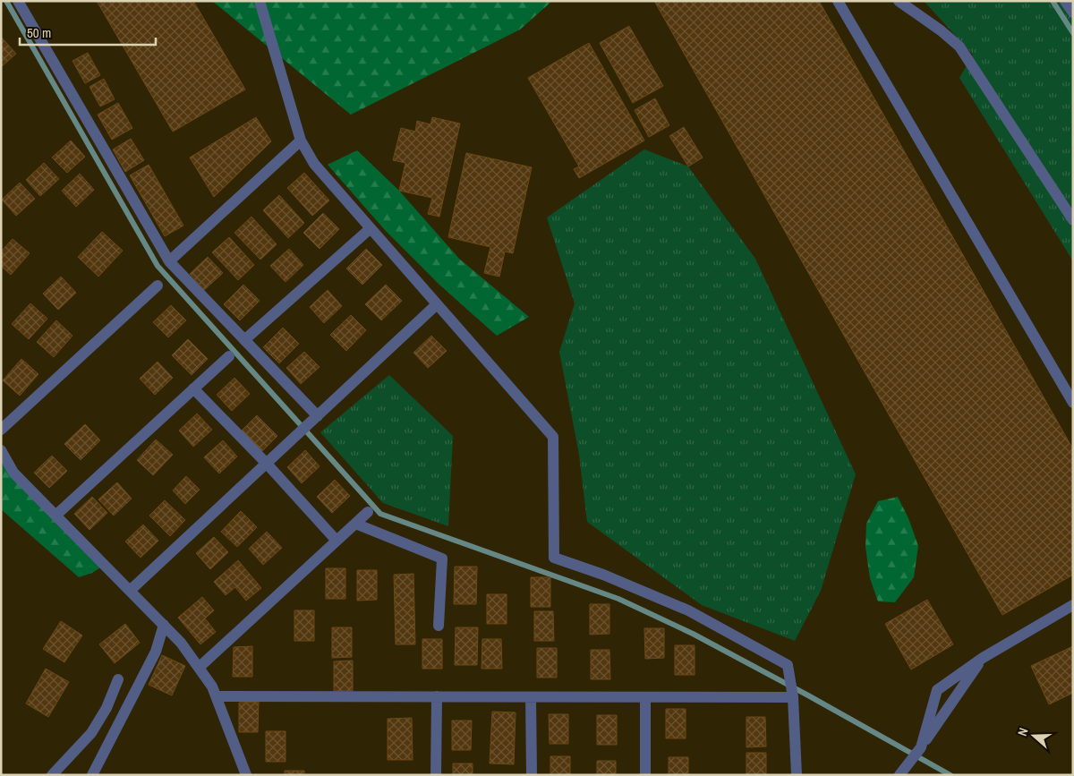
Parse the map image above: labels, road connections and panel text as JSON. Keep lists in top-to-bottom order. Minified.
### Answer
{"scale_bar":"50 m","north":"left"}
